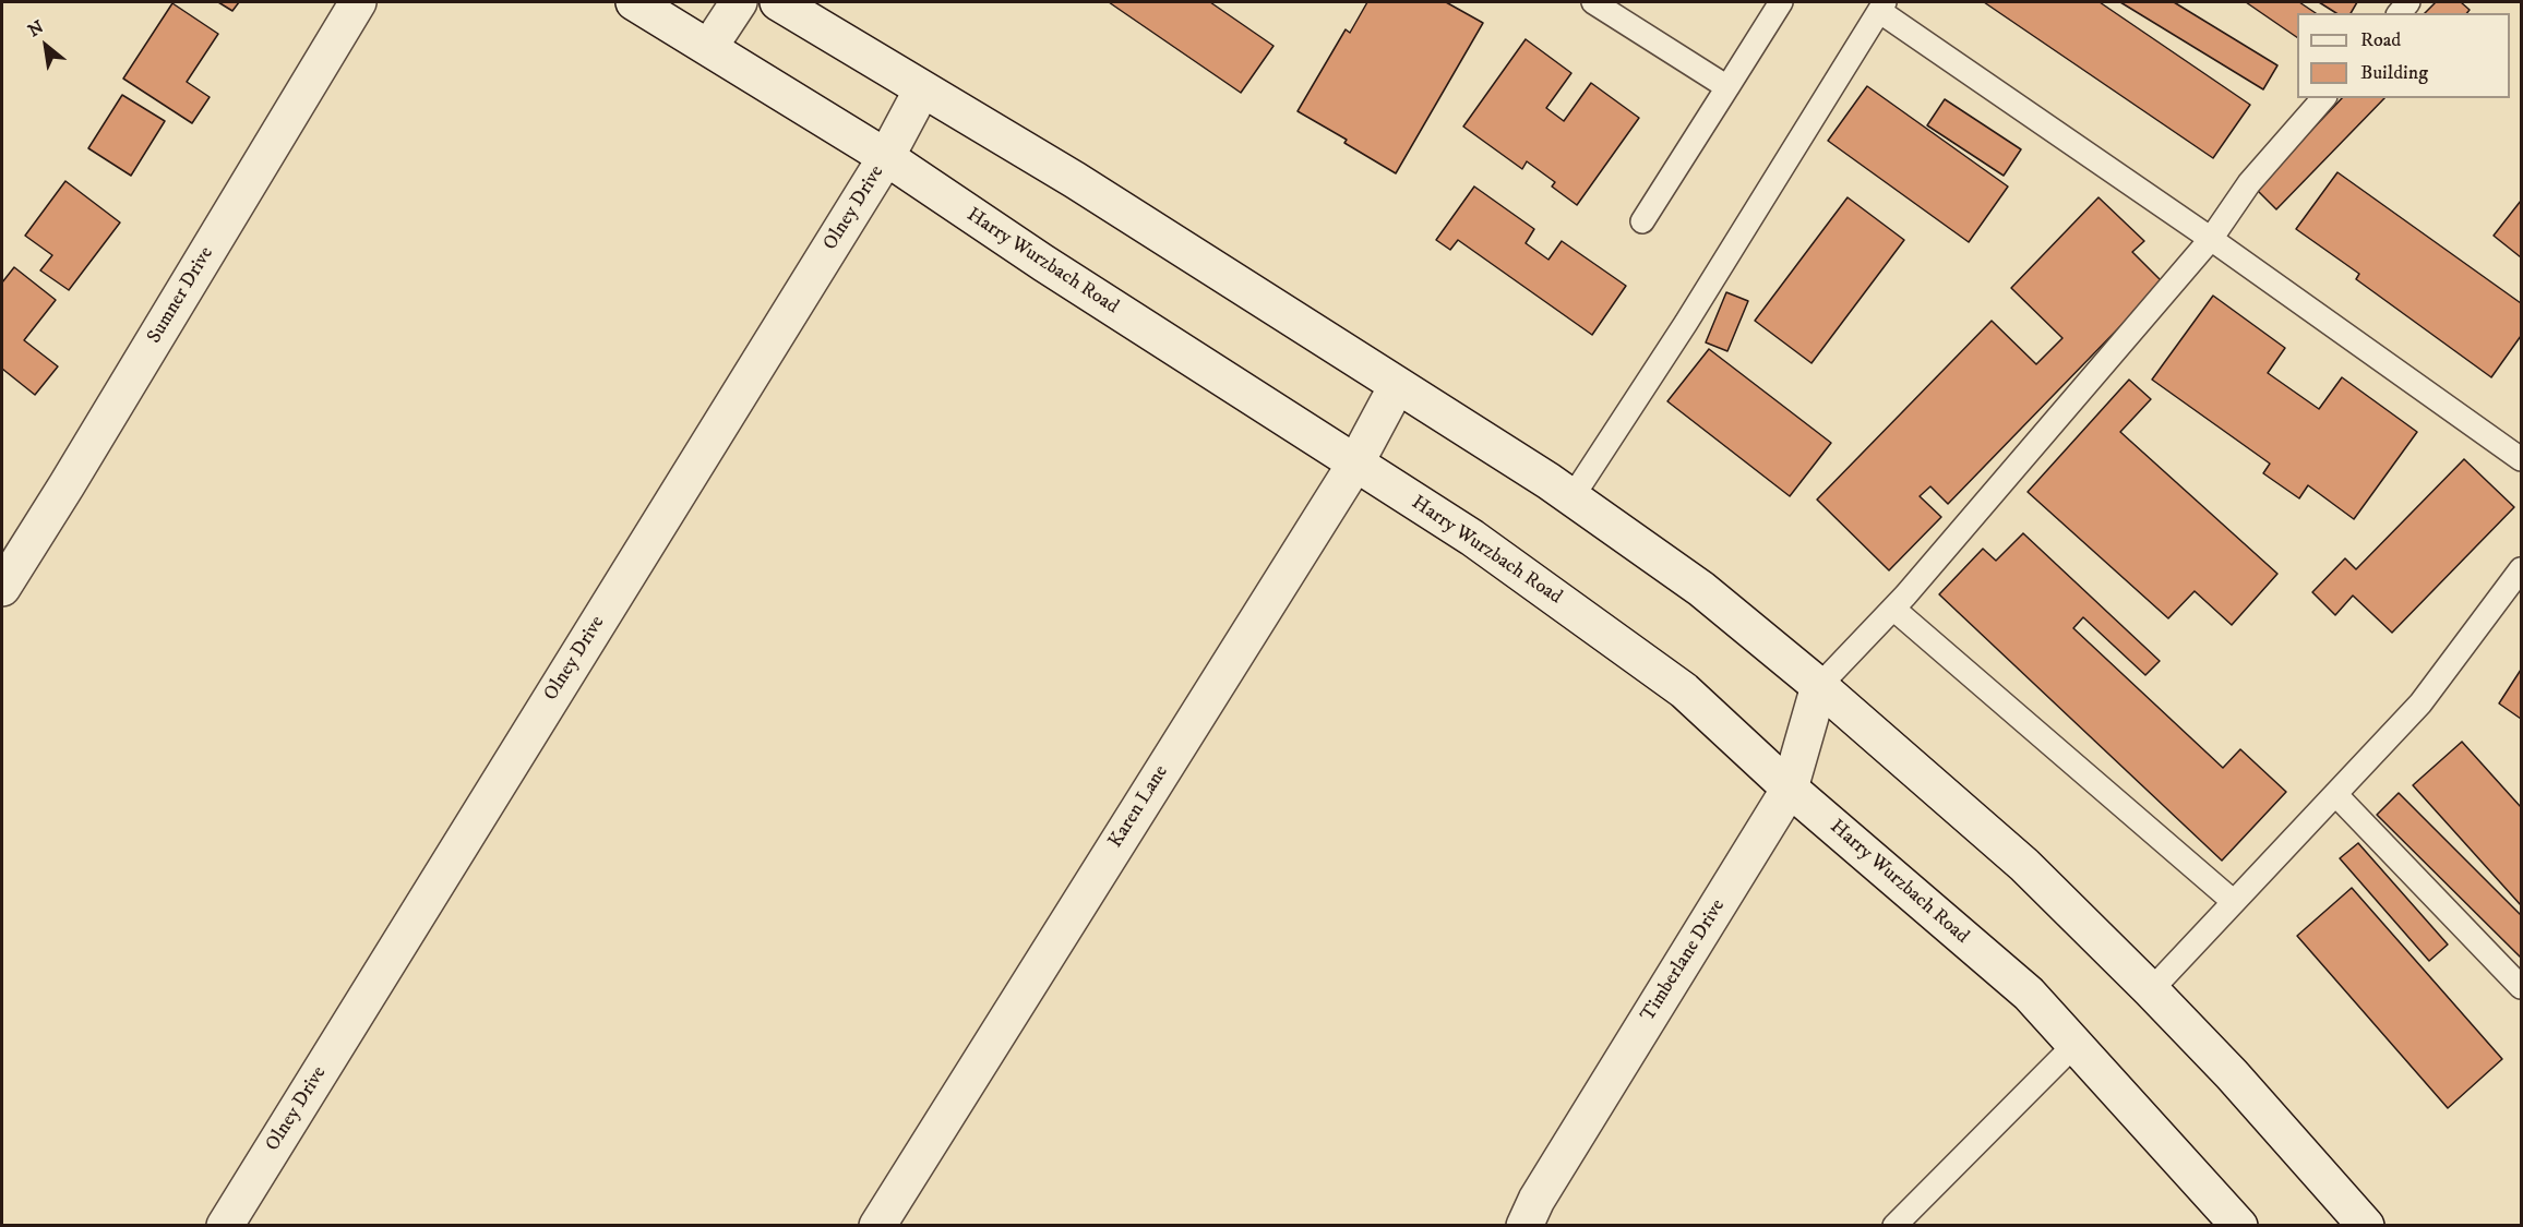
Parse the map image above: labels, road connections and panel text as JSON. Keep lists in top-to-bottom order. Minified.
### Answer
{"streets":{"main road":["Olney Drive","Harry Wurzbach Road","Sumner Drive","Karen Lane","Timberlane Drive"]},"crossings":[["Olney Drive","Harry Wurzbach Road"],["Harry Wurzbach Road","Karen Lane"],["Harry Wurzbach Road","Timberlane Drive"]],"legend":["Road","Building"],"north":"top left"}
